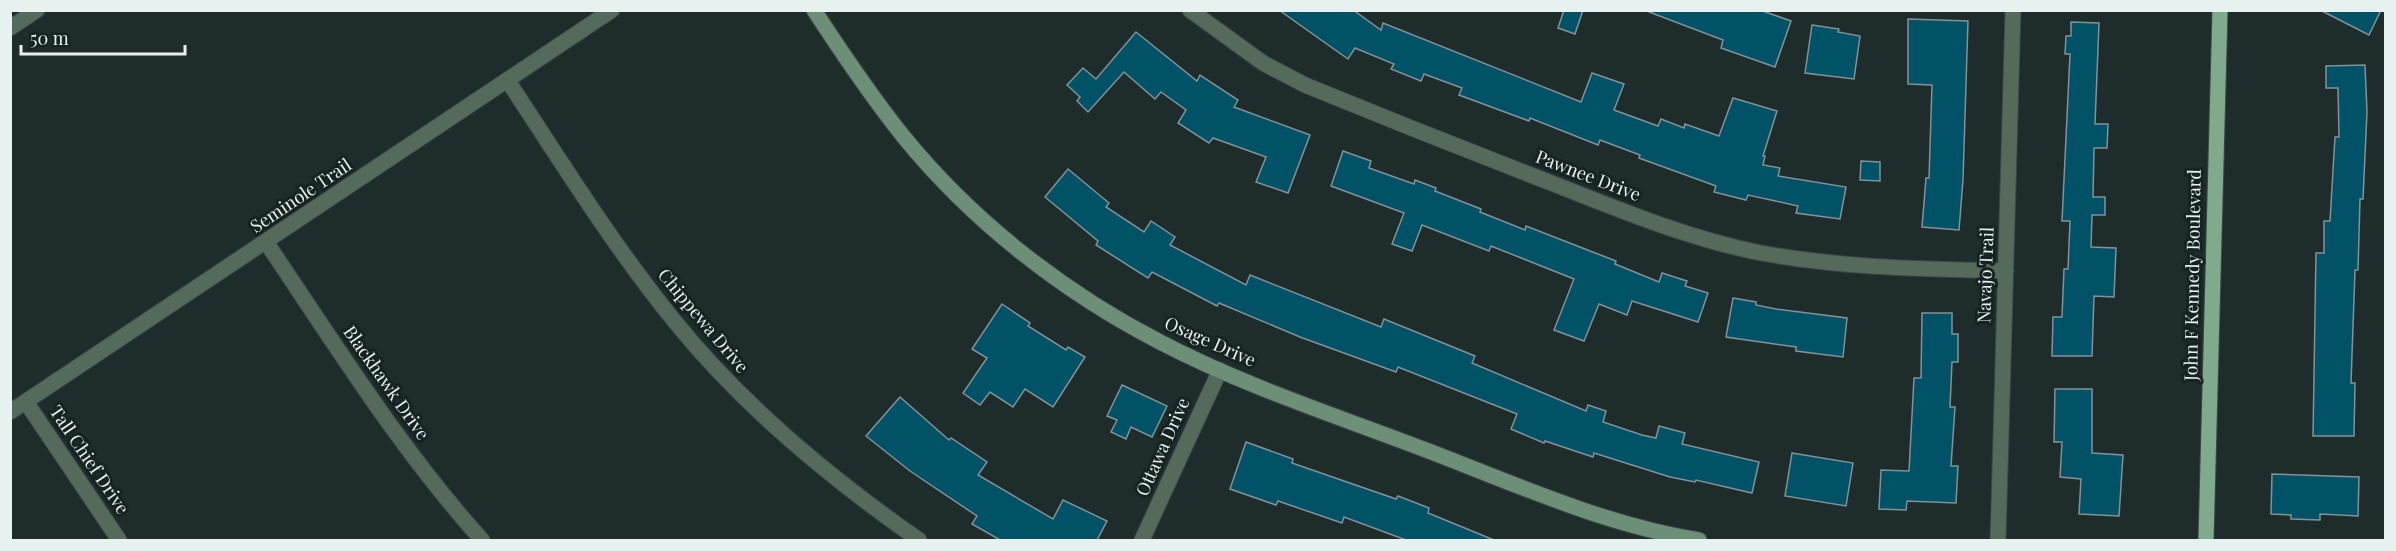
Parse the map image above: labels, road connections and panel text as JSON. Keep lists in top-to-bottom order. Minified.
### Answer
{"streets":{"main road":["John F Kennedy Boulevard"],"street":["Pawnee Drive","Seminole Trail","Navajo Trail","Chippewa Drive","Osage Drive","Blackhawk Drive","Ottawa Drive","Tall Chief Drive"]},"crossings":[["Pawnee Drive","Navajo Trail"],["Seminole Trail","Chippewa Drive"],["Seminole Trail","Blackhawk Drive"],["Seminole Trail","Tall Chief Drive"],["Osage Drive","Ottawa Drive"]],"scale_bar":"50 m"}
